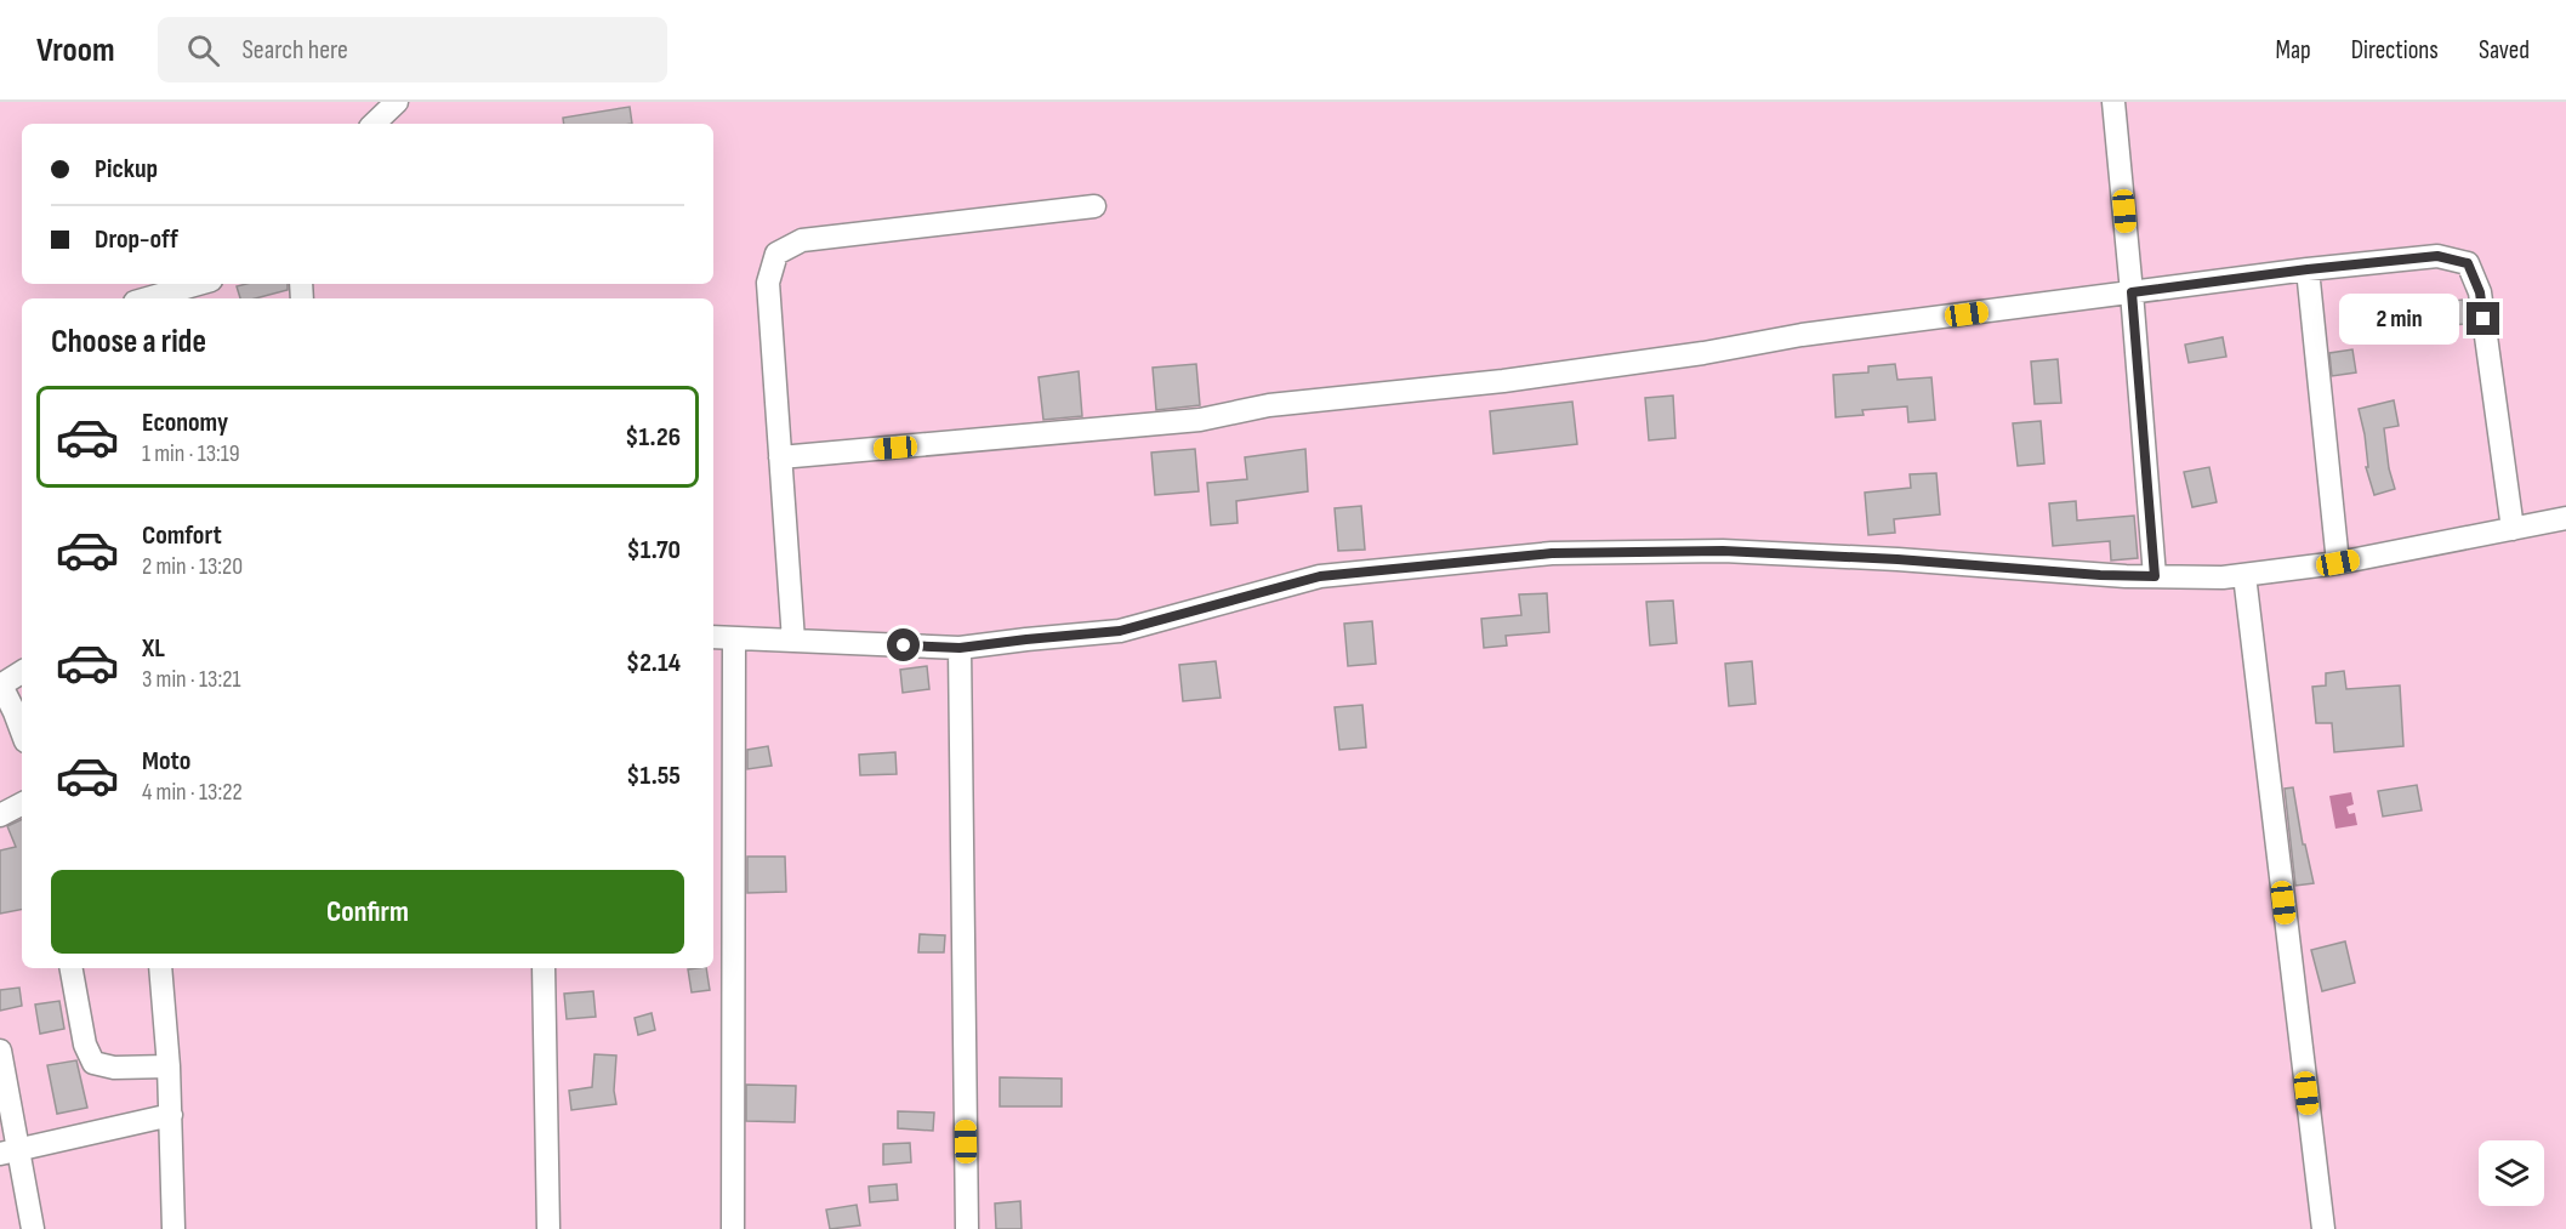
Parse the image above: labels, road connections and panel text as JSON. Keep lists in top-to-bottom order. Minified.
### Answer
{"page":{"header":"Vroom","search":"Search here","nav":["Map","Directions","Saved"],"banner":["Pickup","Drop-off"],"bubble":"2 min","heading":"Choose a ride","list":[{"name":"Economy","note":"1 min · 13:19","value":"$1.26"},{"name":"Comfort","note":"2 min · 13:20","value":"$1.70"},{"name":"XL","note":"3 min · 13:21","value":"$2.14"},{"name":"Moto","note":"4 min · 13:22","value":"$1.55"}],"buttons":"Confirm"}}
